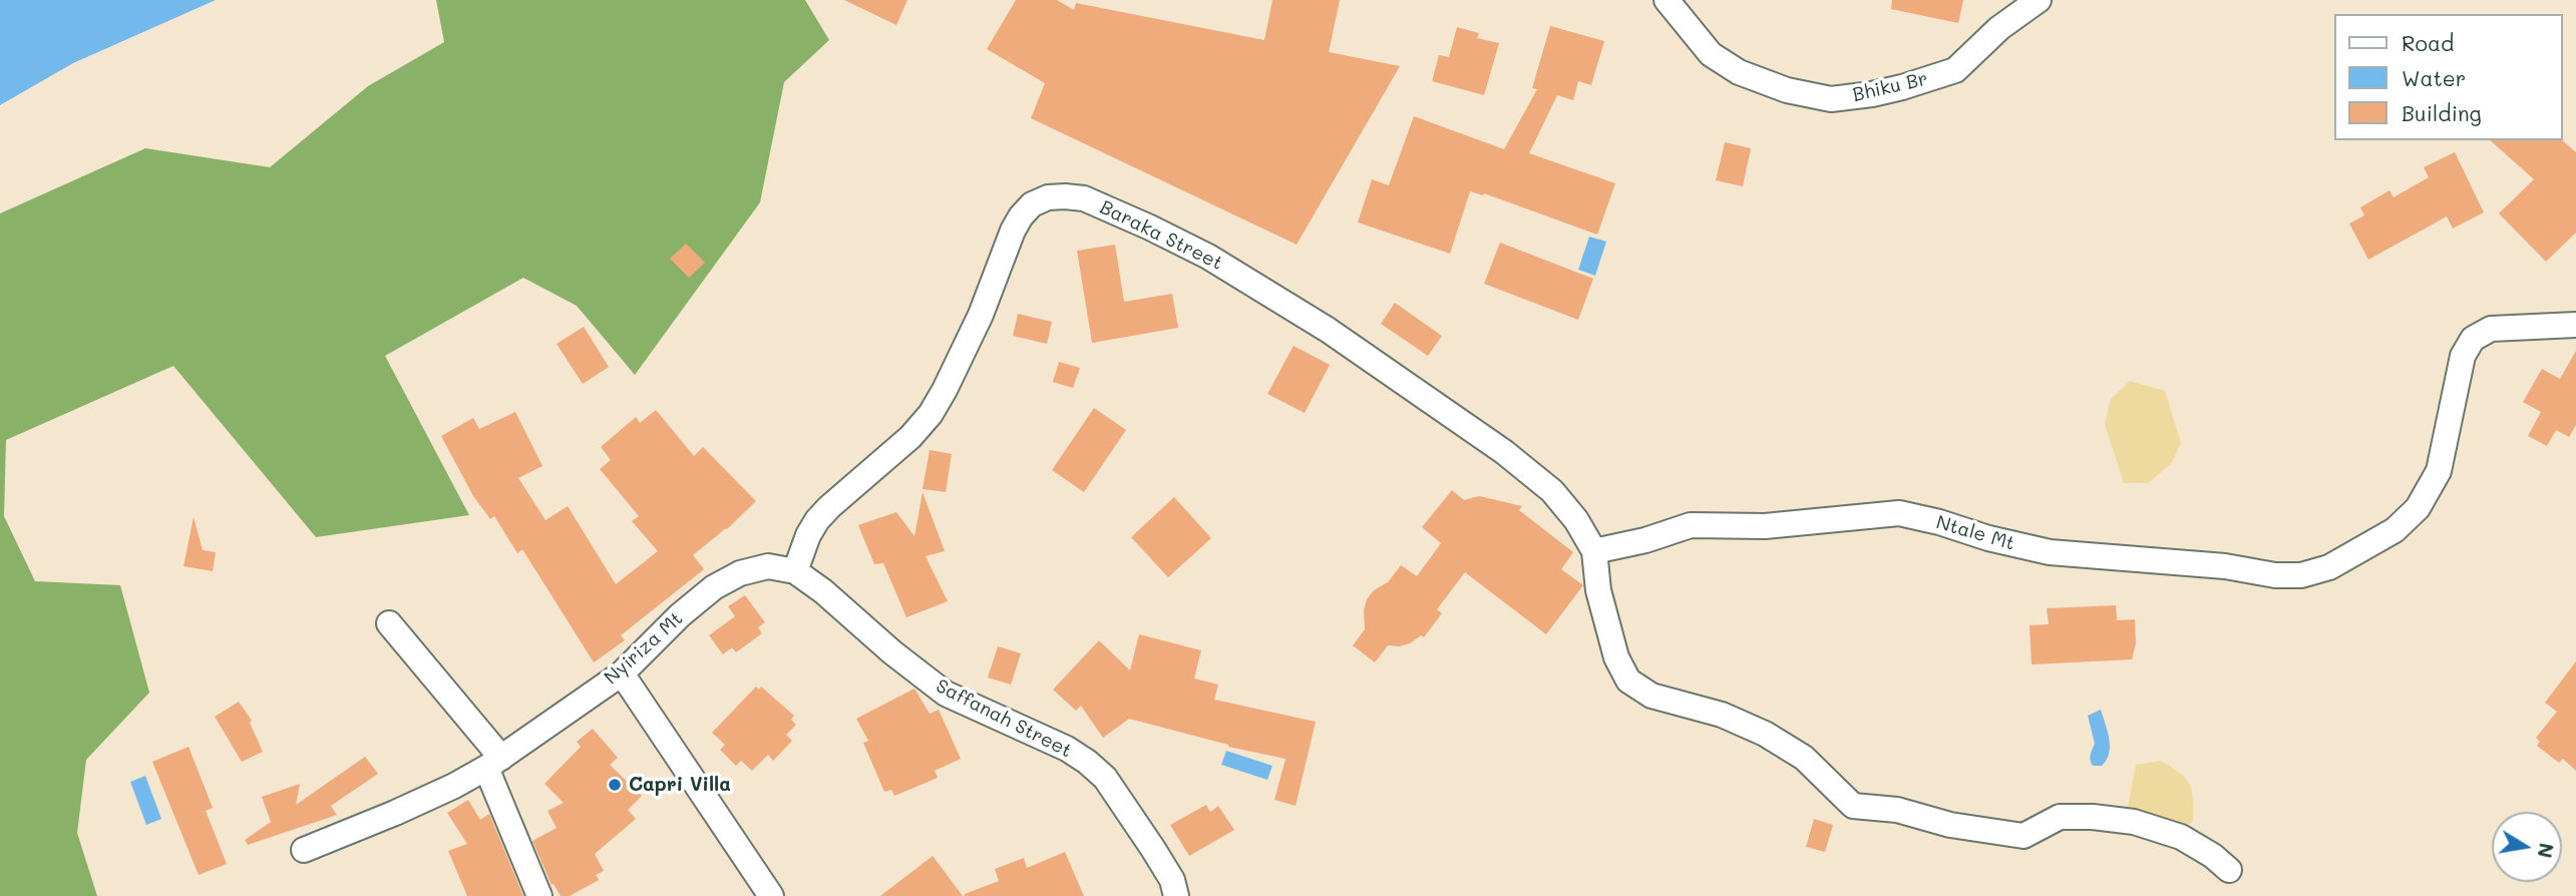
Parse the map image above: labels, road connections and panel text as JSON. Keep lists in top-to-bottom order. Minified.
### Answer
{"streets":{"street":["Bhiku Br","Baraka Street","Ntale Mt","Nyiriza Mt","Saffanah Street"]},"crossings":[["Baraka Street","Ntale Mt"],["Baraka Street","Nyiriza Mt"],["Baraka Street","Saffanah Street"],["Nyiriza Mt","Saffanah Street"]],"places":["Capri Villa"],"legend":["Road","Water","Building"],"north":"right"}
